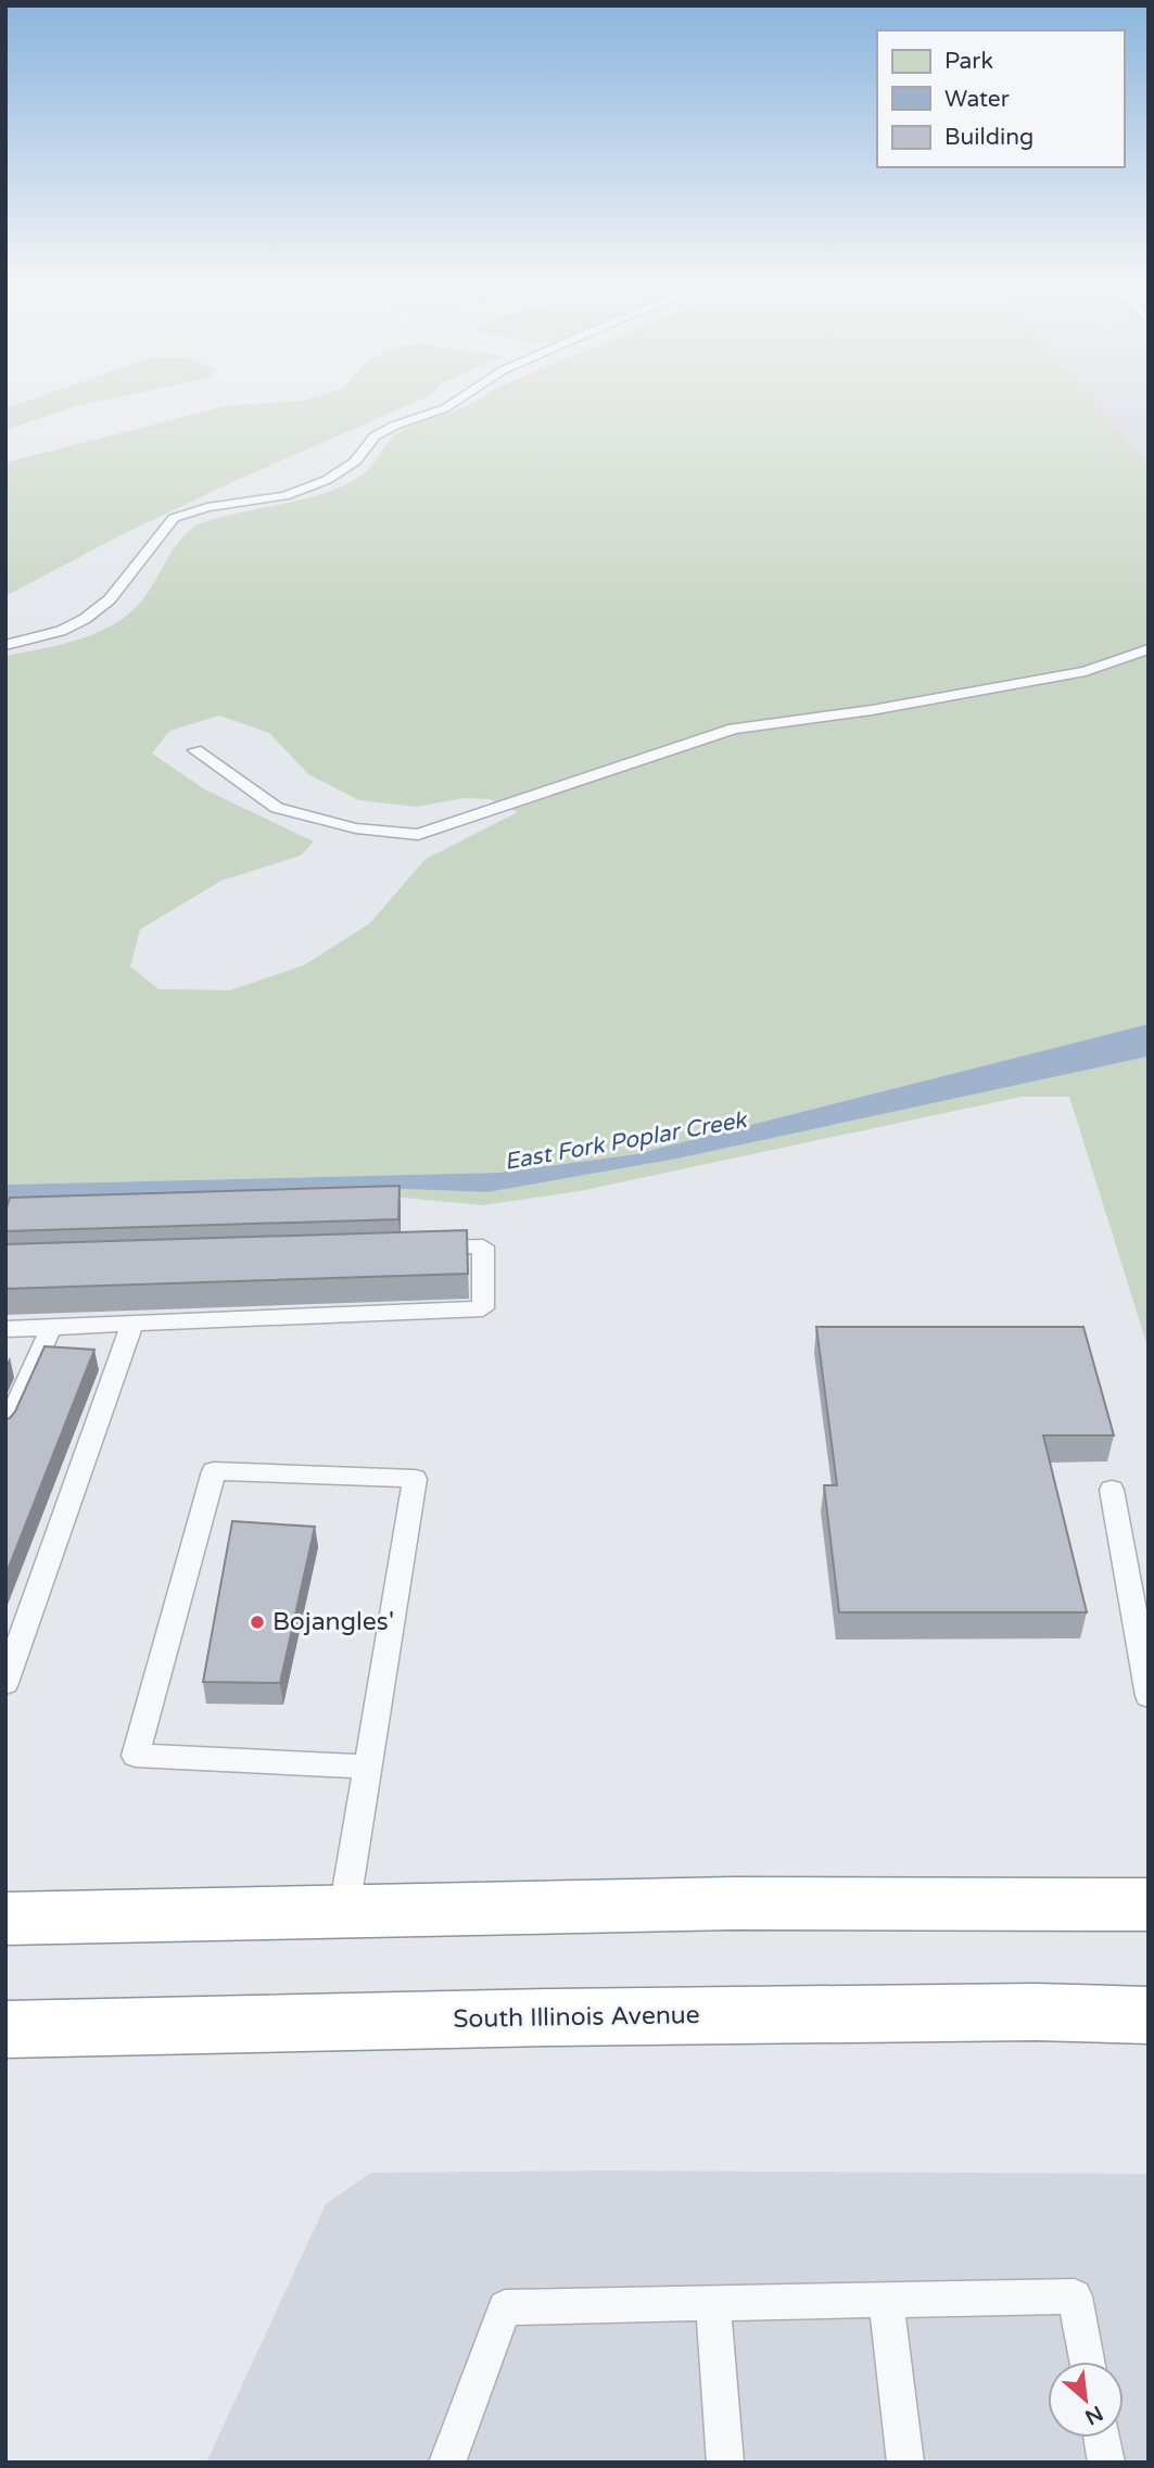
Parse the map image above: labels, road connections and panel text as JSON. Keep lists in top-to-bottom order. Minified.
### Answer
{"streets":{"highway":["South Illinois Avenue"]},"water":["East Fork Poplar Creek"],"places":["Bojangles'"],"legend":["Park","Water","Building"],"north":"bottom right"}
